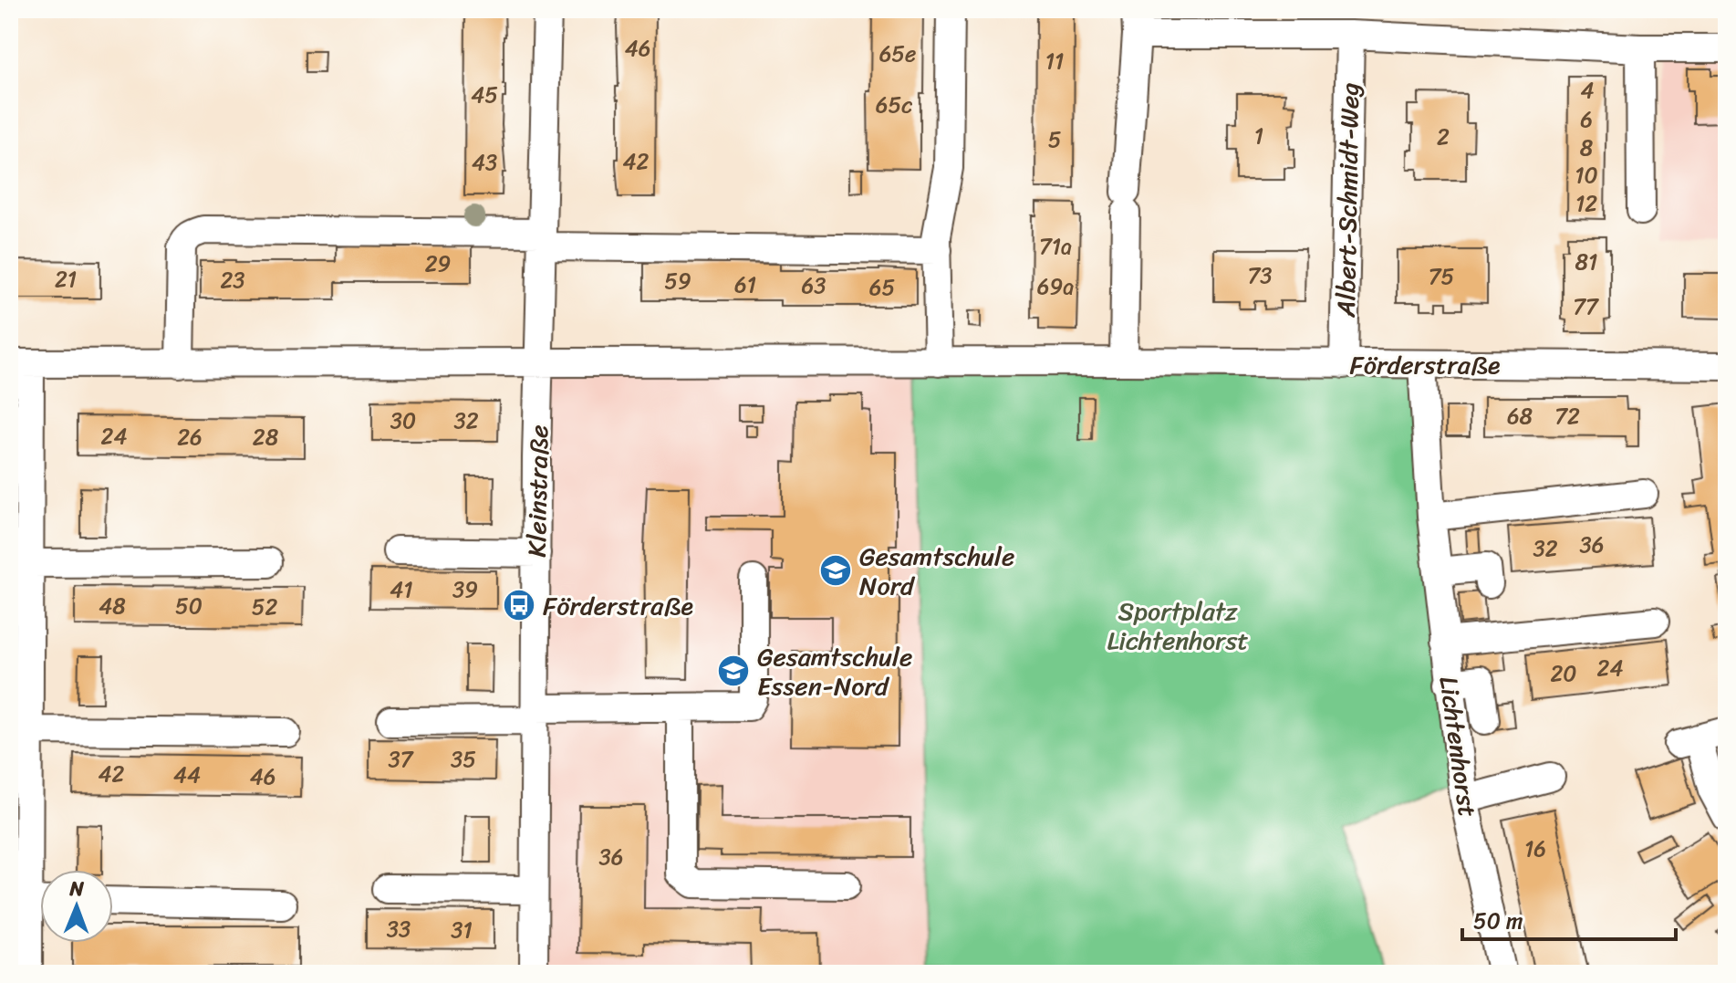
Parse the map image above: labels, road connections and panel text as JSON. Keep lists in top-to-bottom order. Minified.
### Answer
{"streets":{"street":["Albert-Schmidt-Weg","Förderstraße","Kleinstraße","Lichtenhorst"]},"crossings":[["Albert-Schmidt-Weg","Förderstraße"],["Förderstraße","Kleinstraße"],["Förderstraße","Lichtenhorst"]],"parks":["Sportplatz Lichtenhorst"],"places":{"school or university":["Gesamtschule Nord","Gesamtschule Essen-Nord"],"bus stop":["Förderstraße"]},"house_numbers":["46","65e","11","4","45","65c","6","1","2","5","8","42","43","10","12","71a","81","29","73","75","21","23","59","61","63","69a","65","77","68","72","30","32","24","26","28","36","32","41","39","48","50","52","24","20","37","35","42","44","46","16","36","33","31"],"scale_bar":"50 m","north":"top"}
